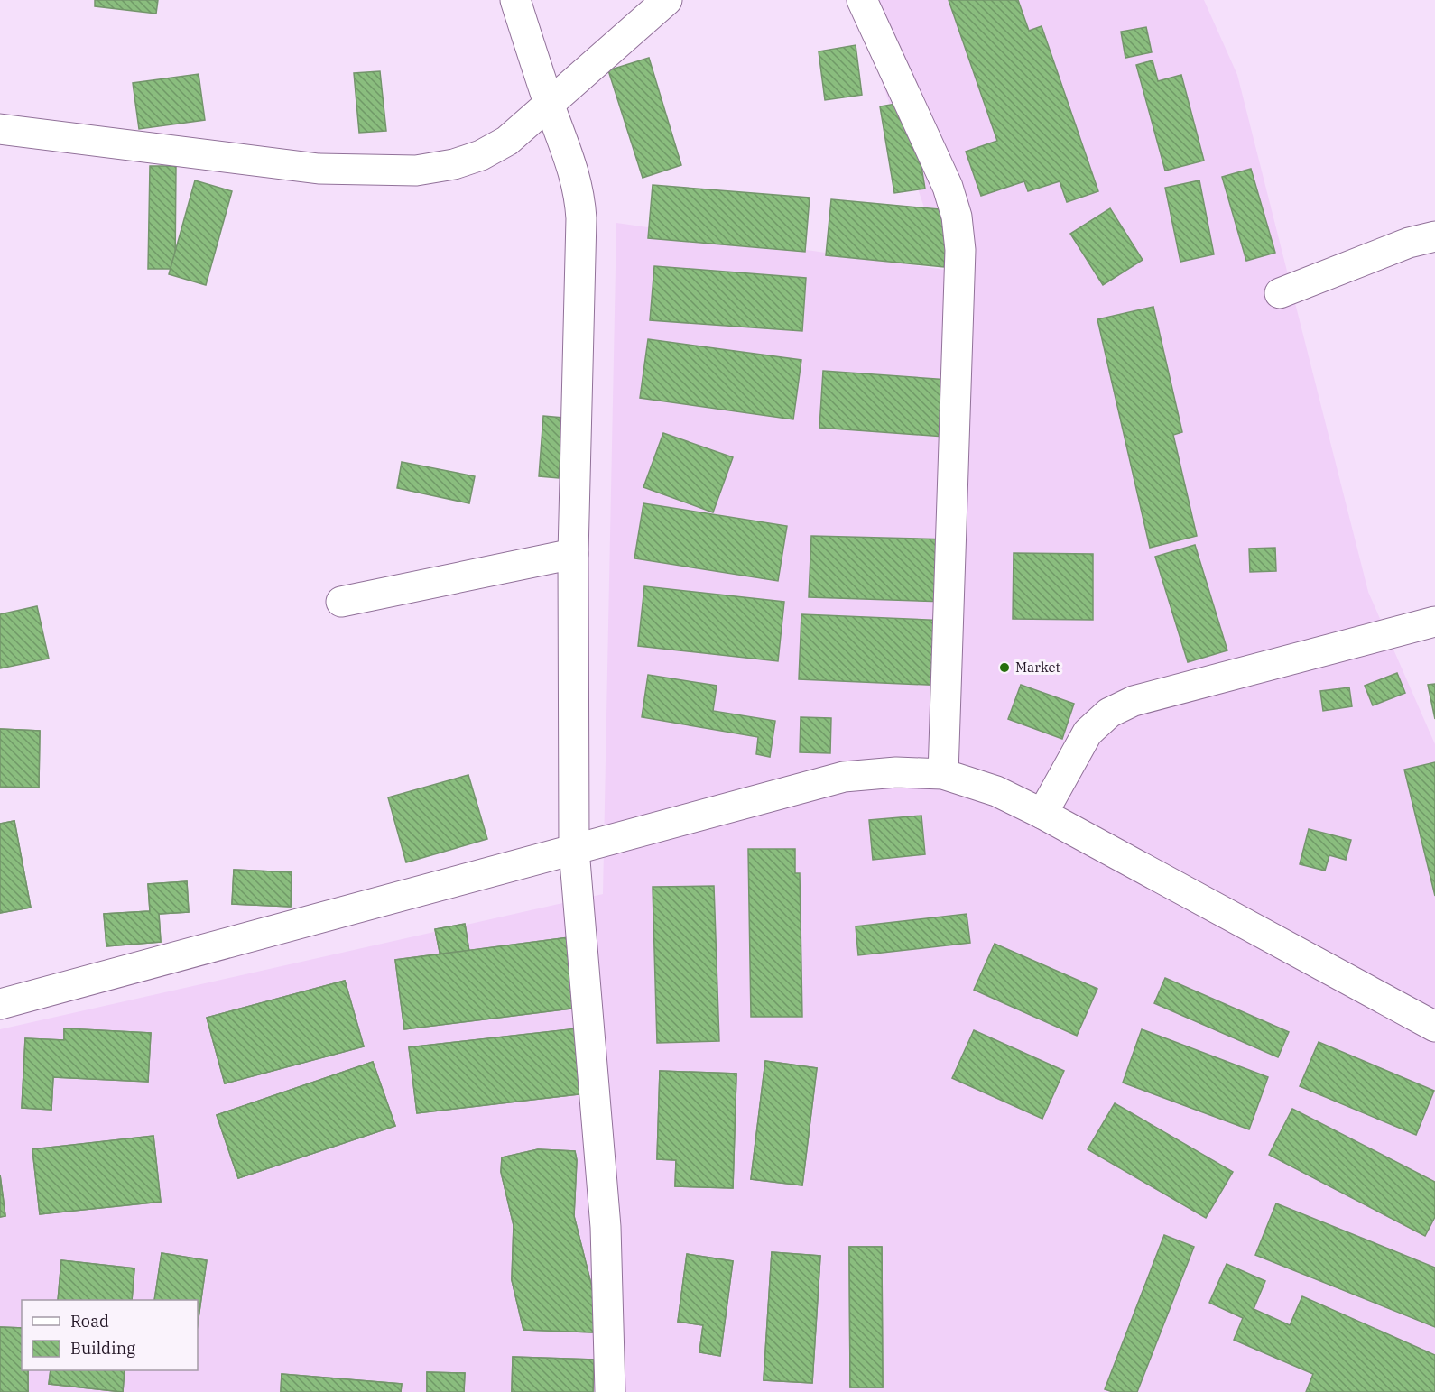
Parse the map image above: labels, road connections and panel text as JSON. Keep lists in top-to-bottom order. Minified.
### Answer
{"places":["Market"],"legend":["Road","Building"]}
